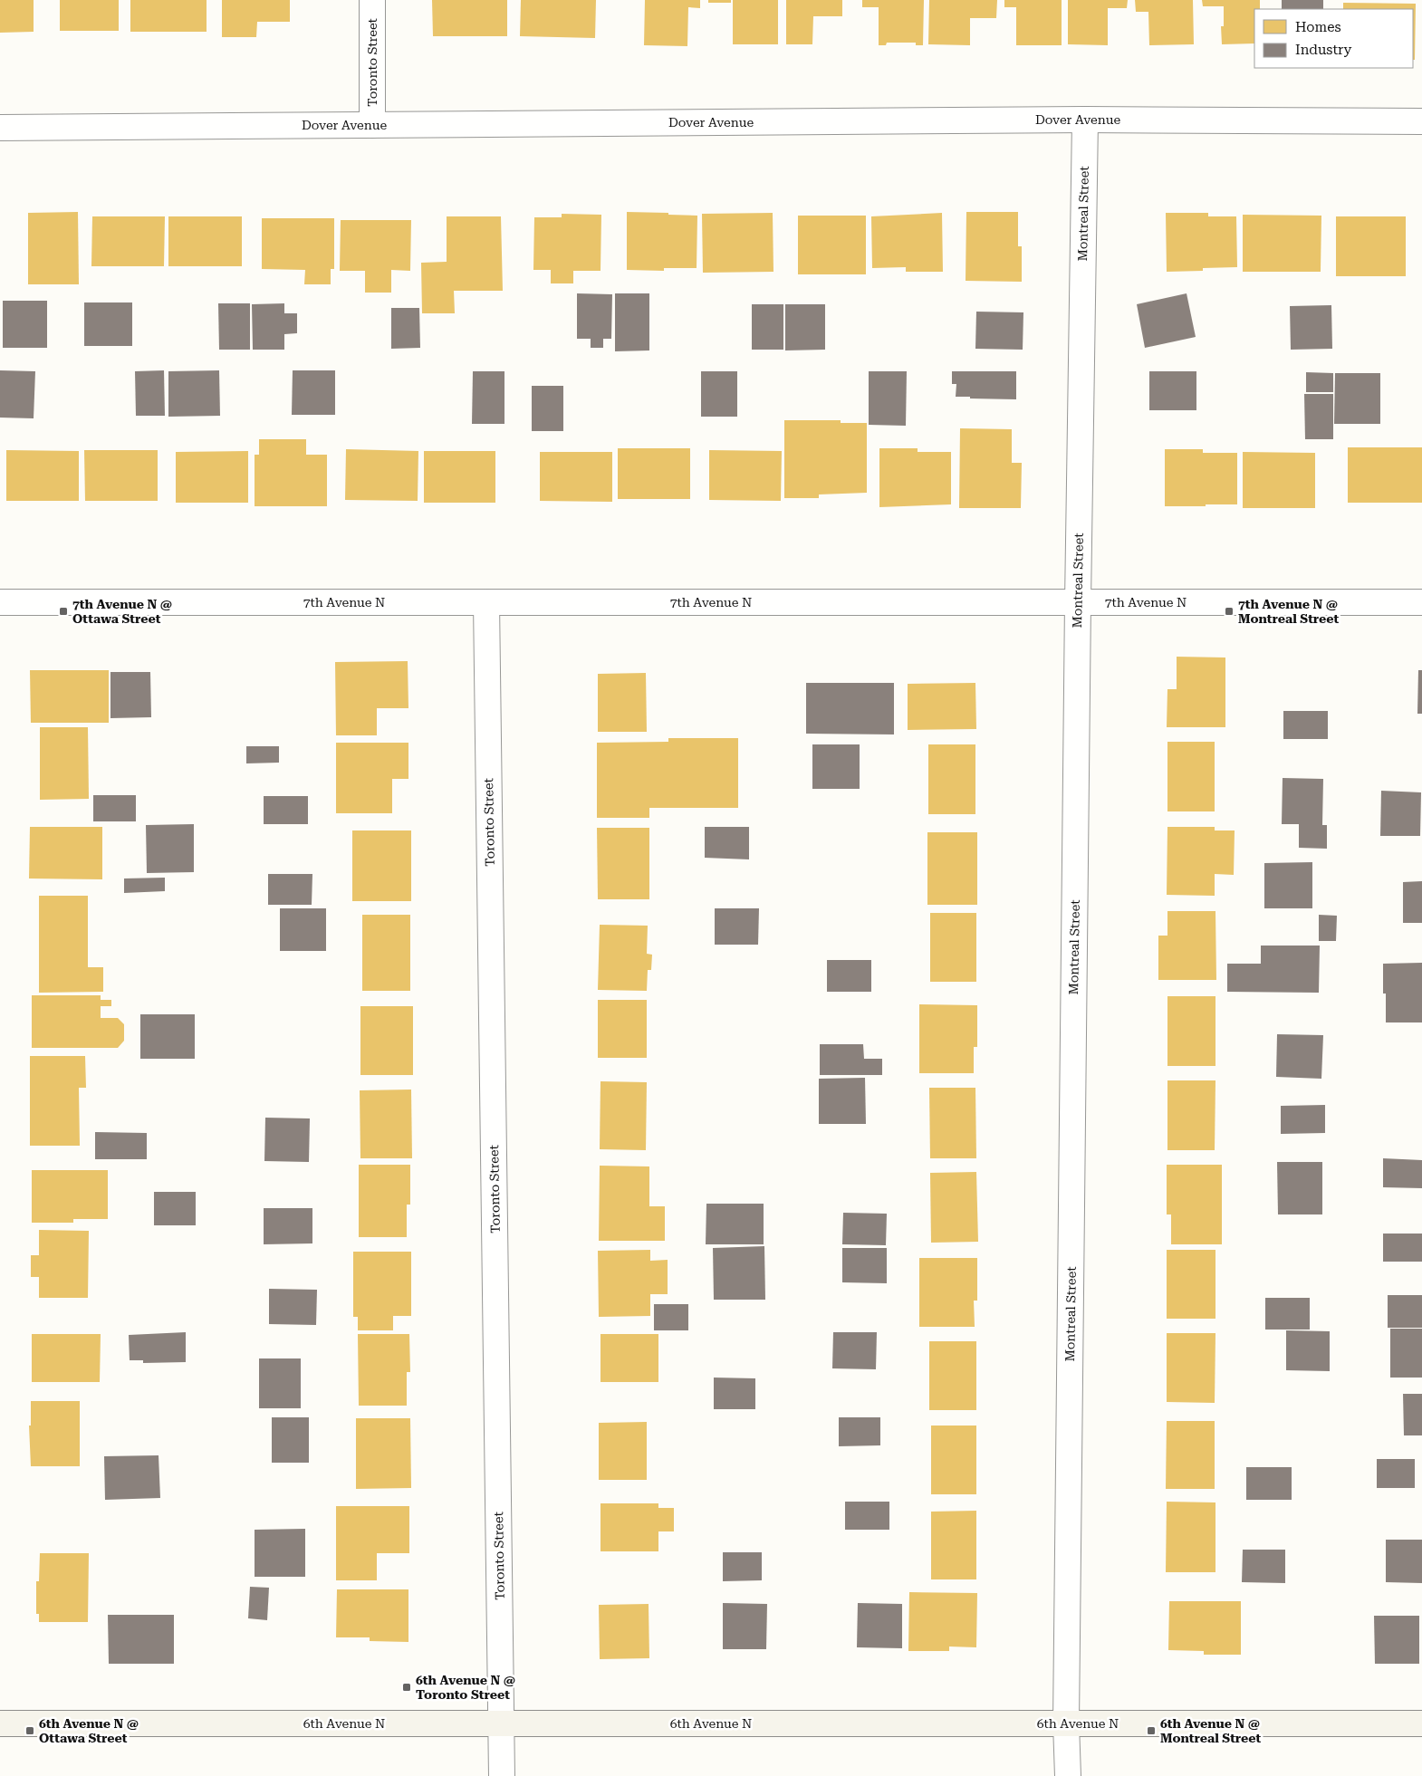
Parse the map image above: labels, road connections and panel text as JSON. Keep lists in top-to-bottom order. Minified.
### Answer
{"streets":{"street":["Toronto Street","Dover Avenue","Montreal Street","7th Avenue N","6th Avenue N"]},"crossings":[["Toronto Street","Dover Avenue"],["Toronto Street","7th Avenue N"],["Toronto Street","6th Avenue N"],["Dover Avenue","Montreal Street"],["Montreal Street","7th Avenue N"],["Montreal Street","6th Avenue N"]],"places":{"transit":["7th Avenue N @ Ottawa Street","7th Avenue N @ Montreal Street","6th Avenue N @ Toronto Street","6th Avenue N @ Ottawa Street","6th Avenue N @ Montreal Street"]},"legend":["Homes","Industry"]}
